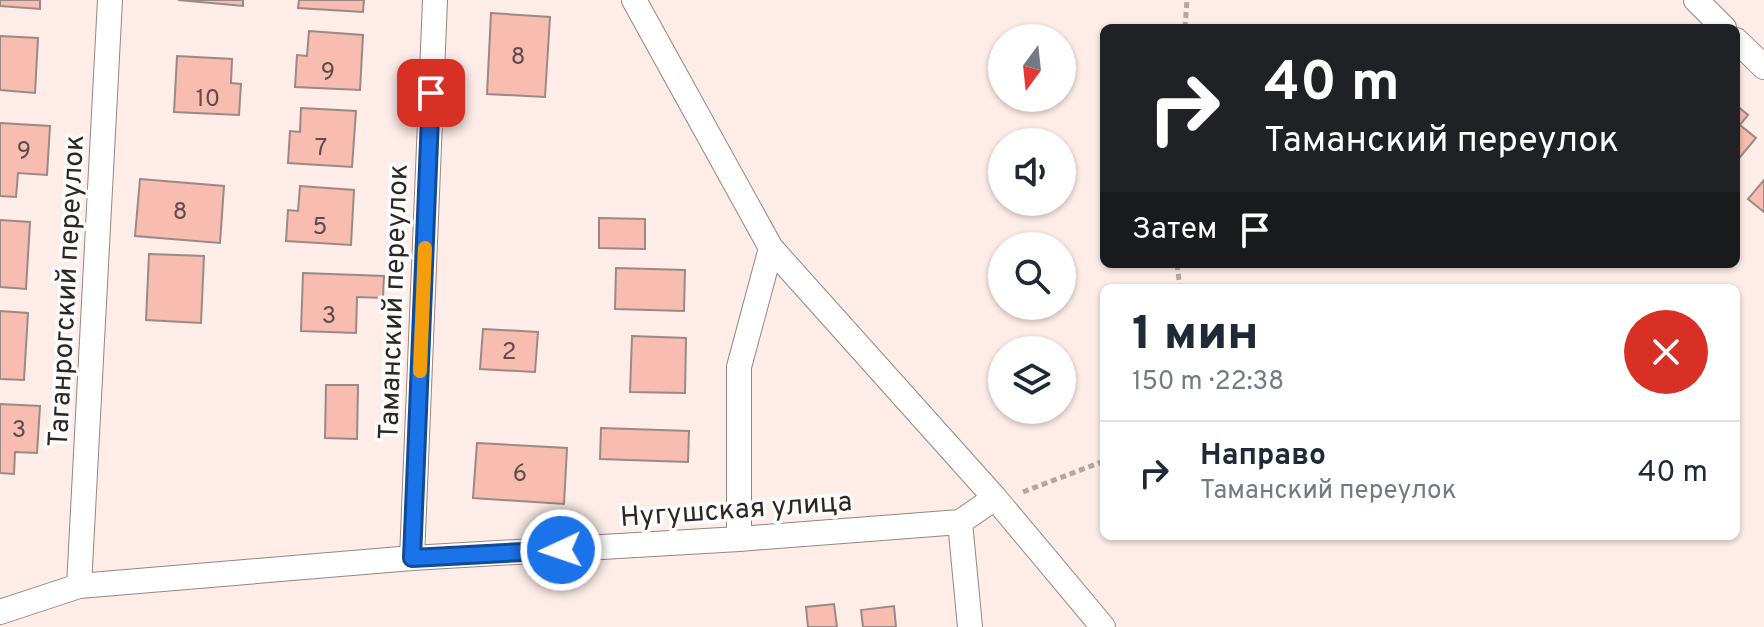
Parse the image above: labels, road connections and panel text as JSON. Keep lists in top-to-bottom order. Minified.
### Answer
{"streets":{"street":["Таганрогский переулок","Таманский переулок","Нугушская улица"]},"crossings":[["Таганрогский переулок","Нугушская улица"],["Таманский переулок","Нугушская улица"]],"house_numbers":["8","9","10","7","9","8","5","3","2","3","6"],"north":"bottom","page":{"turn":["40 m","Таманский переулок"],"then":"Затем","heading":["1 мин","150 m · 22:38"],"list":[{"name":"Направо","note":"Таманский переулок","value":"40 m"}]}}
